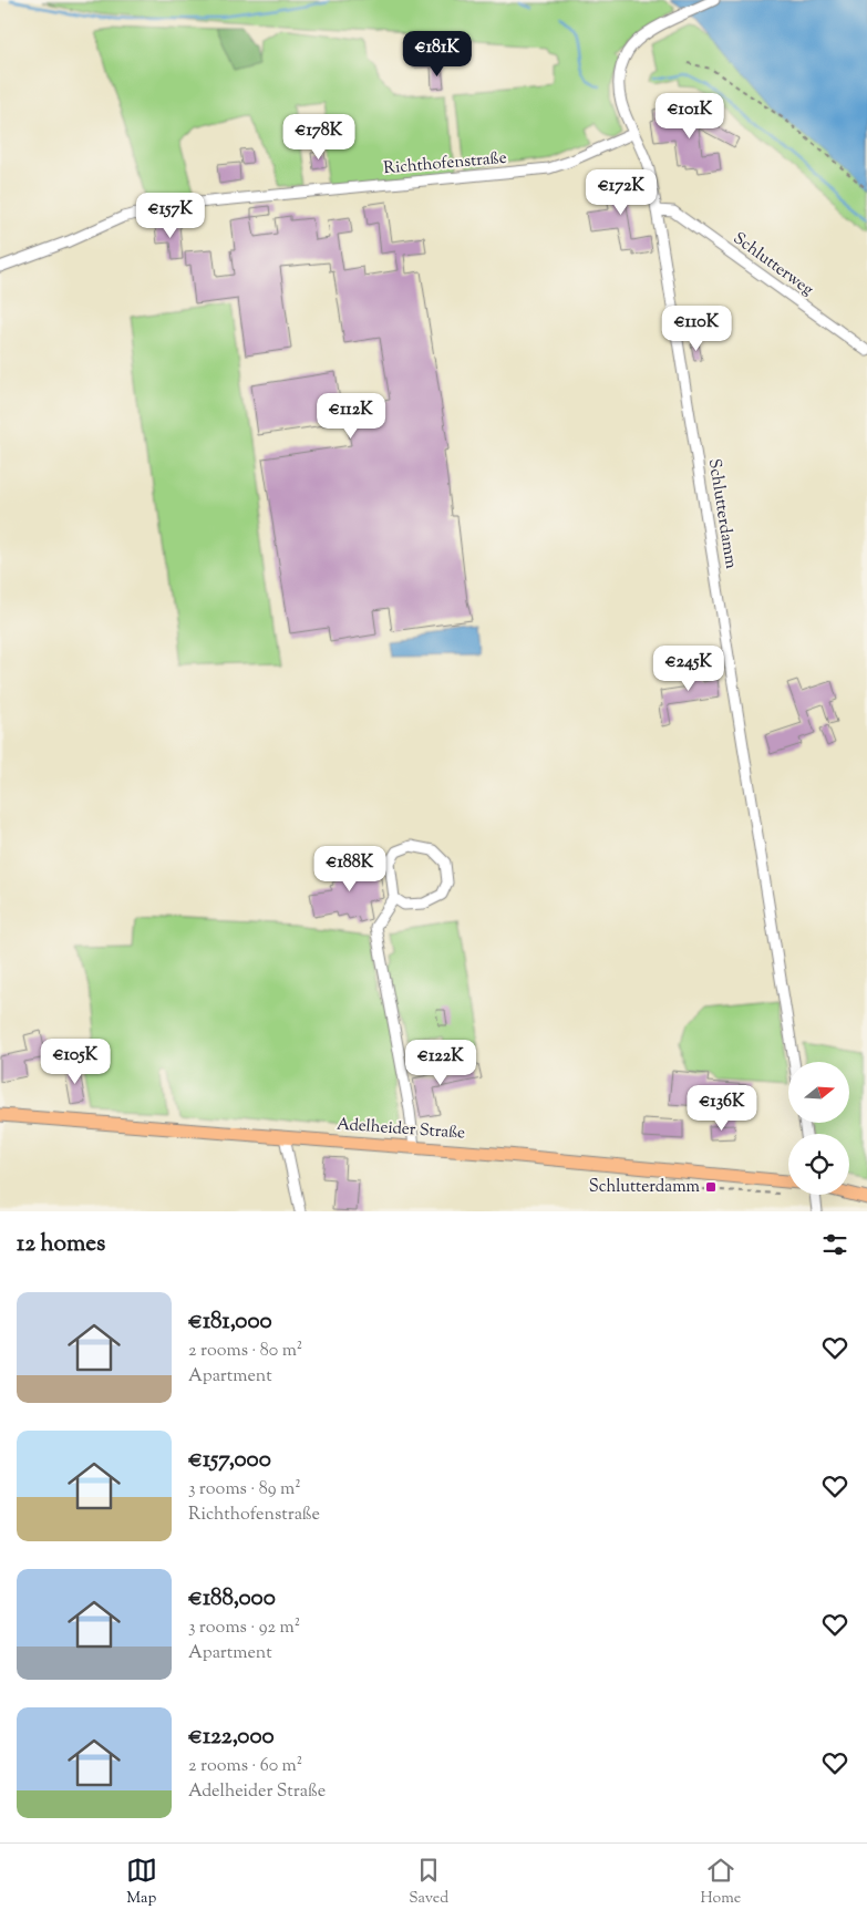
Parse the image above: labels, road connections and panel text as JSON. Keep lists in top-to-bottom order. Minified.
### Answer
{"streets":{"main road":["Adelheider Straße"],"street":["Richthofenstraße","Schlutterweg","Schlutterdamm"]},"crossings":[["Richthofenstraße","Schlutterdamm"],["Schlutterweg","Schlutterdamm"]],"places":{"transit":["Schlutterdamm"]},"north":"right","page":{"price":["€181K","€101K","€178K","€172K","€157K","€110K","€112K","€245K","€188K","€105K","€122K","€136K"],"heading":"12 homes","list":[{"name":"€181,000","note":"2 rooms · 80 m² · Apartment"},{"name":"€157,000","note":"3 rooms · 89 m² · Richthofenstraße"},{"name":"€188,000","note":"3 rooms · 92 m² · Apartment"},{"name":"€122,000","note":"2 rooms · 60 m² · Adelheider Straße"}],"tabs":["Map","Saved","Home"]}}
